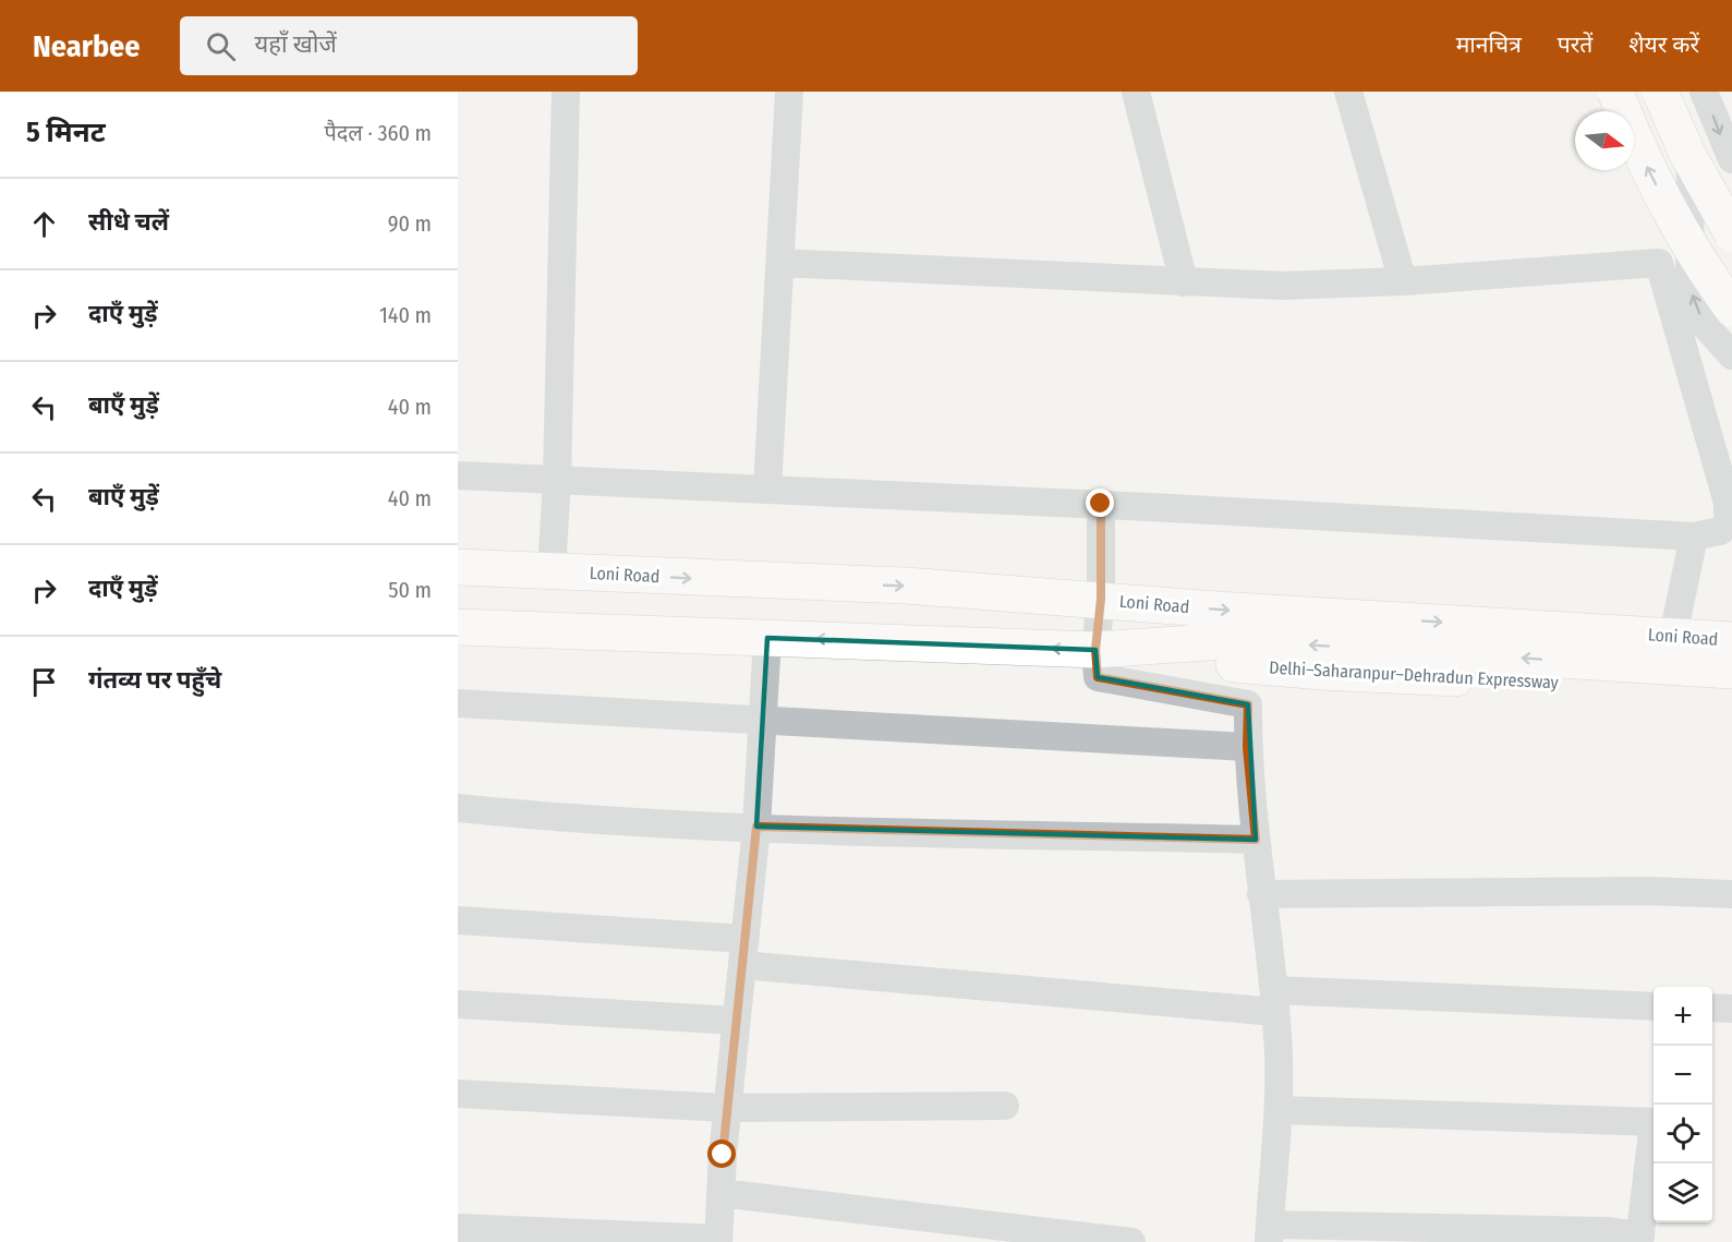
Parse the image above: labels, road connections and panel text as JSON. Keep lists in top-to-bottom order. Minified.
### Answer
{"streets":{"highway":["Loni Road","Delhi–Saharanpur–Dehradun Expressway"]},"crossings":[["Loni Road","Delhi–Saharanpur–Dehradun Expressway"]],"north":"right","page":{"header":"Nearbee","search":"यहाँ खोजें","nav":["मानचित्र","परतें","शेयर करें"],"heading":["5 मिनट","पैदल · 360 m"],"list":[["सीधे चलें","90 m"],["दाएँ मुड़ें","140 m"],["बाएँ मुड़ें","40 m"],["बाएँ मुड़ें","40 m"],["दाएँ मुड़ें","50 m"],"गंतव्य पर पहुँचे"],"map_buttons":["+","−"]}}
